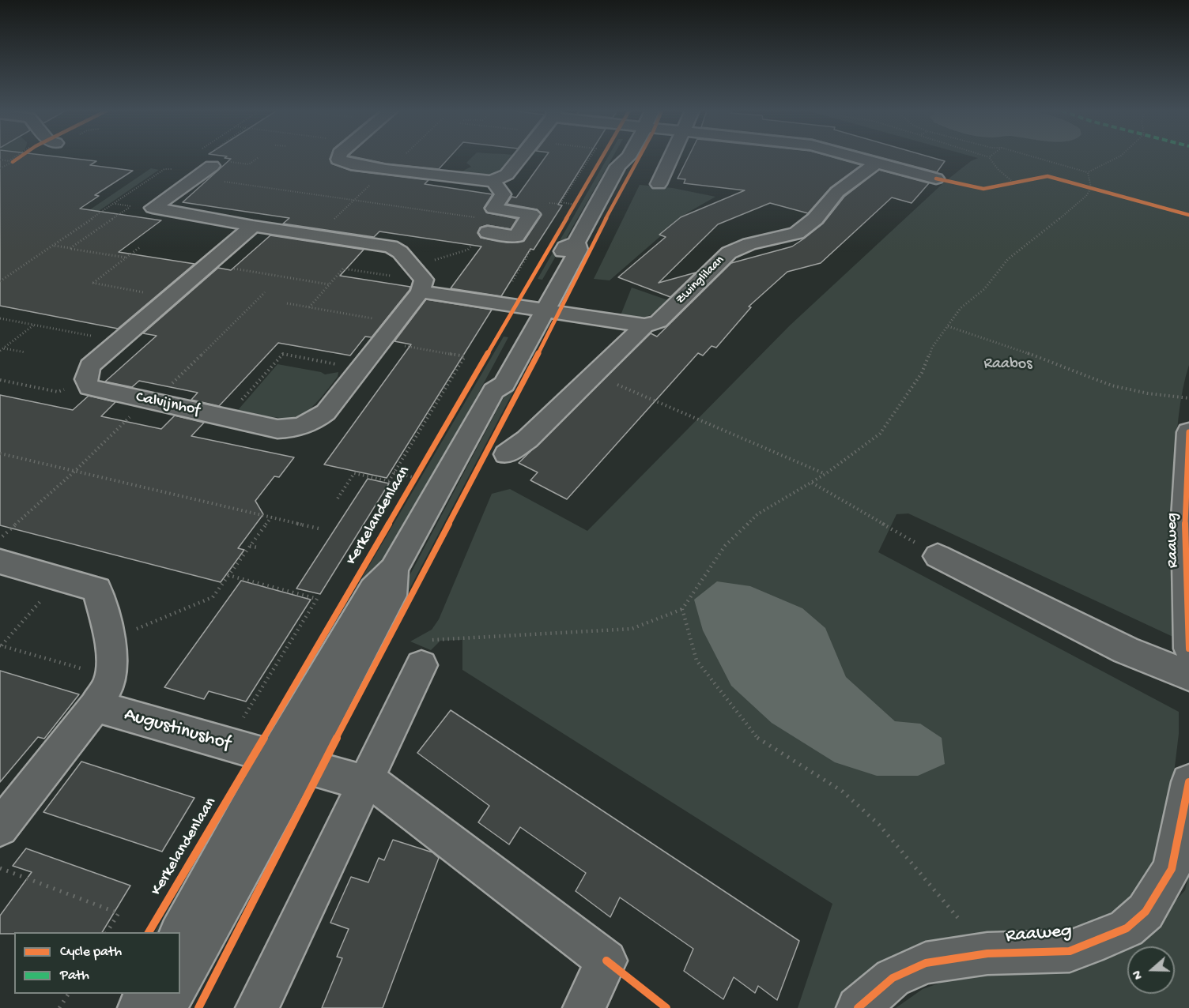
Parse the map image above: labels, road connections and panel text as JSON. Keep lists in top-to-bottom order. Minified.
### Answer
{"streets":{"street":["Zwinglilaan","Calvijnhof","Raaweg","Augustinushof"],"cycle path":["Kerkelandenlaan"]},"parks":["Raabos"],"legend":["Cycle path","Path"],"north":"left"}
